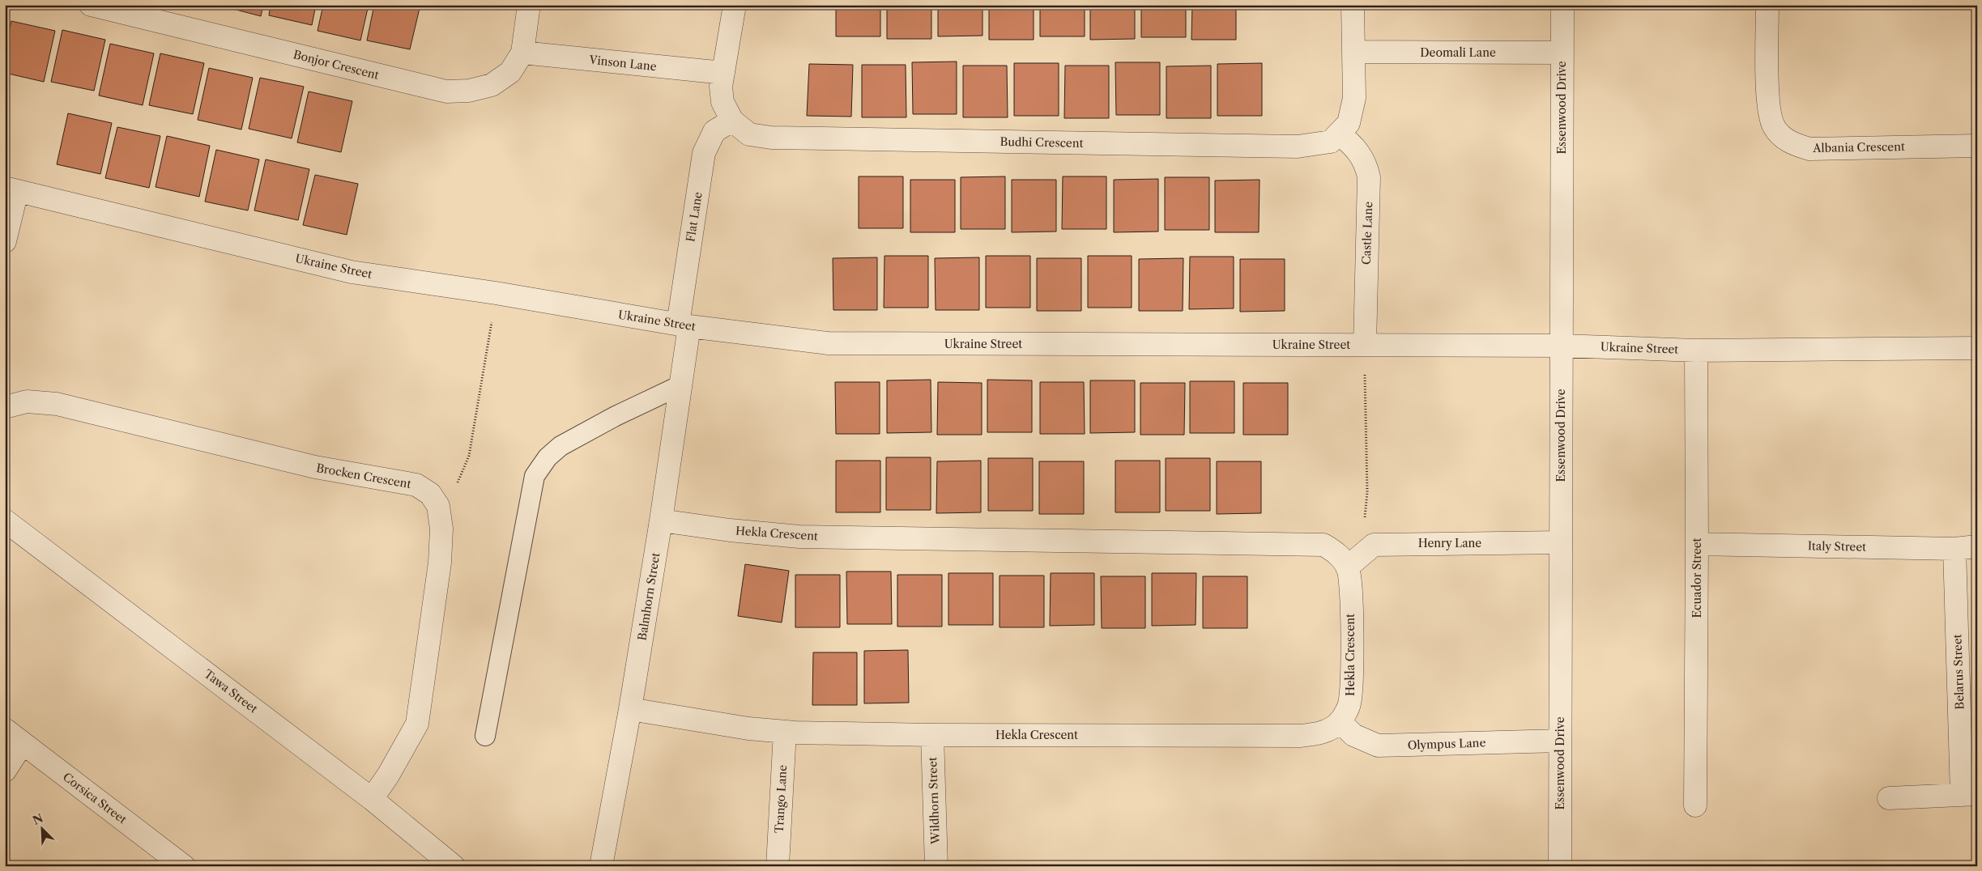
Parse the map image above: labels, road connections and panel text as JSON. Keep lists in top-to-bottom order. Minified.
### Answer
{"streets":{"street":["Deomali Lane","Vinson Lane","Bonjor Crescent","Essenwood Drive","Budhi Crescent","Albania Crescent","Flat Lane","Castle Lane","Ukraine Street","Brocken Crescent","Hekla Crescent","Henry Lane","Italy Street","Ecuador Street","Balmhorn Street","Belarus Street","Tawa Street","Olympus Lane","Corsica Street","Trango Lane","Wildhorn Street"]},"crossings":[["Deomali Lane","Essenwood Drive"],["Deomali Lane","Budhi Crescent"],["Vinson Lane","Bonjor Crescent"],["Vinson Lane","Budhi Crescent"],["Essenwood Drive","Ukraine Street"],["Essenwood Drive","Henry Lane"],["Essenwood Drive","Olympus Lane"],["Budhi Crescent","Flat Lane"],["Budhi Crescent","Castle Lane"],["Flat Lane","Ukraine Street"],["Flat Lane","Balmhorn Street"],["Castle Lane","Ukraine Street"],["Ukraine Street","Ecuador Street"],["Ukraine Street","Balmhorn Street"],["Brocken Crescent","Tawa Street"],["Hekla Crescent","Henry Lane"],["Hekla Crescent","Balmhorn Street"],["Hekla Crescent","Olympus Lane"],["Hekla Crescent","Trango Lane"],["Hekla Crescent","Wildhorn Street"],["Italy Street","Ecuador Street"],["Italy Street","Belarus Street"]],"north":"top left"}
